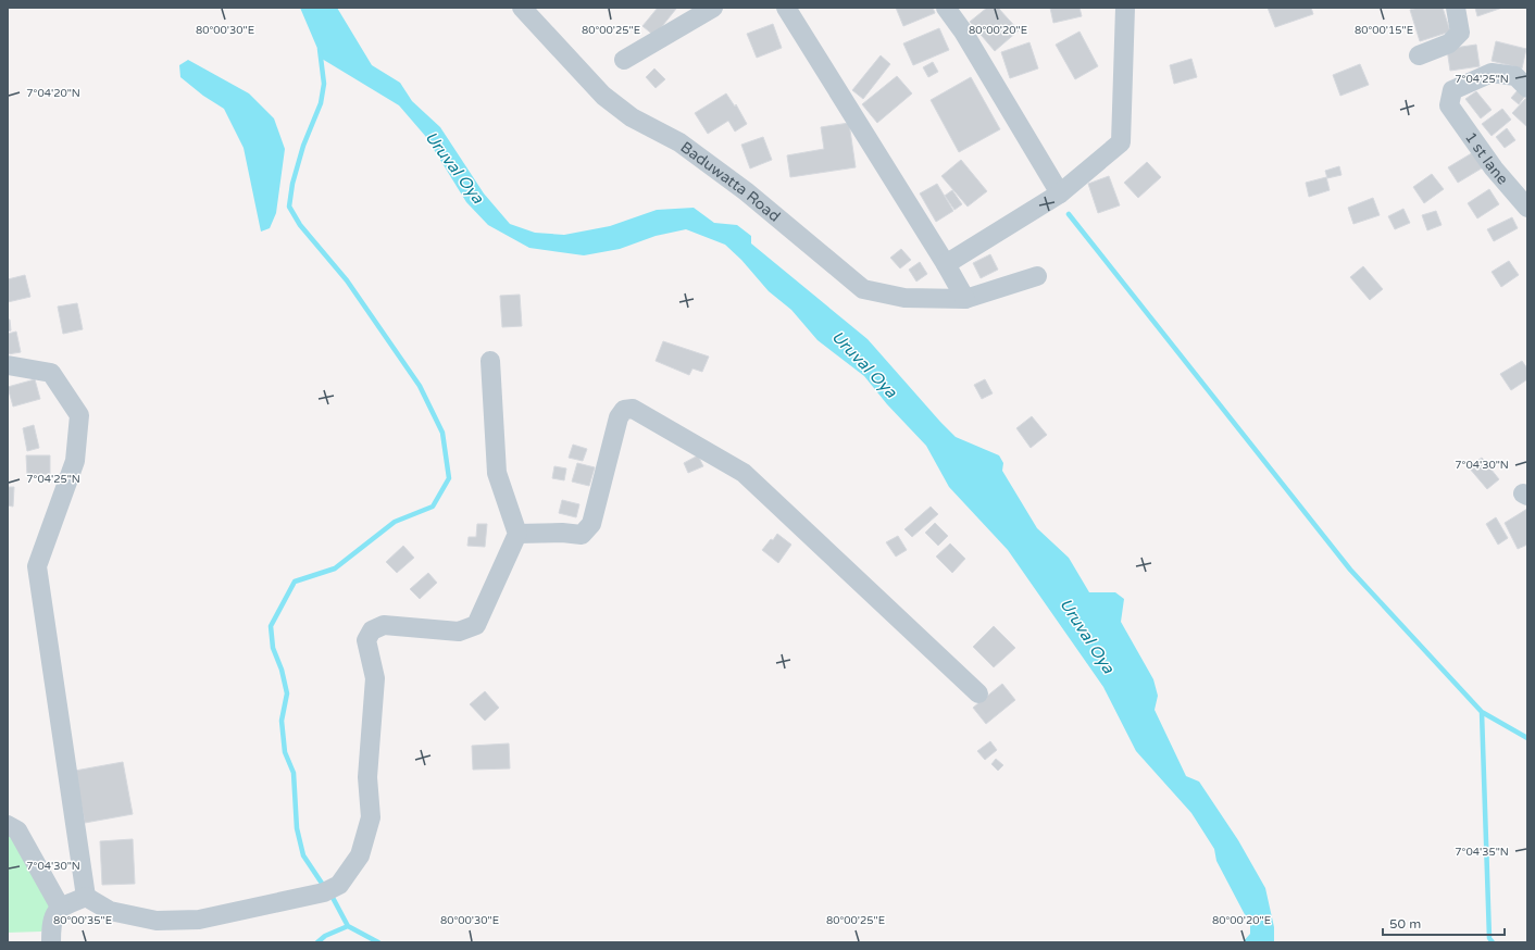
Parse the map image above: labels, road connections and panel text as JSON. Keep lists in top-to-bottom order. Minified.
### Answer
{"streets":{"street":["1 st lane","Baduwatta Road"]},"water":["Uruval Oya"],"scale_bar":"50 m","coordinates":["80°00'30\"E","80°00'25\"E","80°00'20\"E","80°00'15\"E","7°04'25\"N","7°04'20\"N","7°04'30\"N","7°04'35\"N","80°00'35\"E"]}
